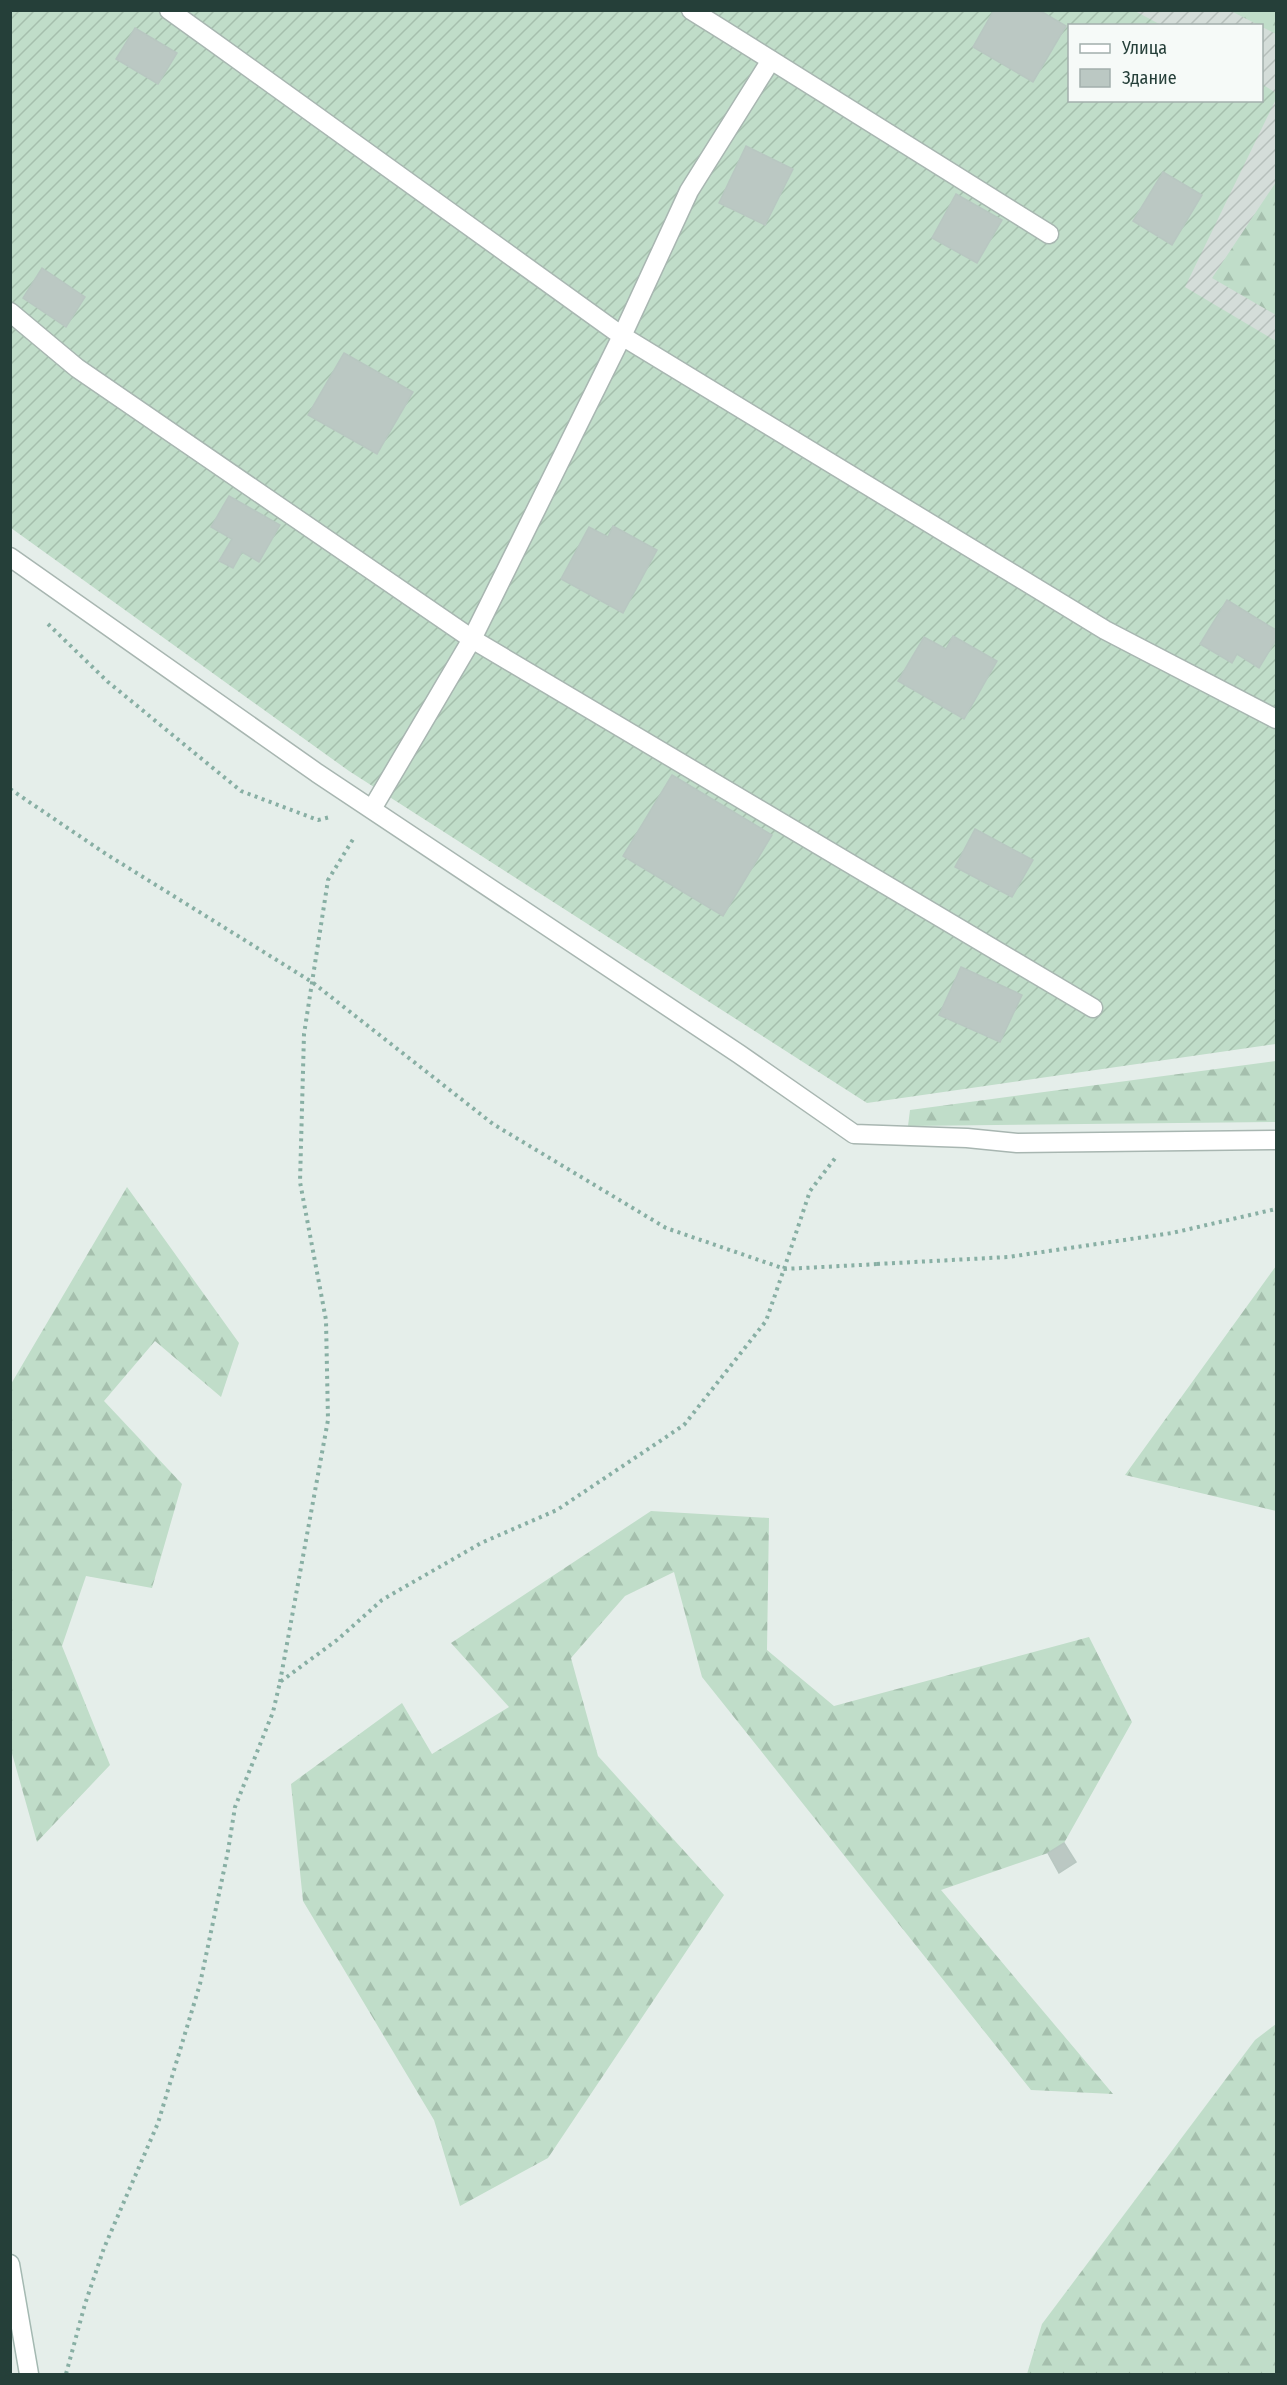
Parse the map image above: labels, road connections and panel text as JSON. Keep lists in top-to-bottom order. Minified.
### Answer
{"legend":["Улица","Здание"]}
